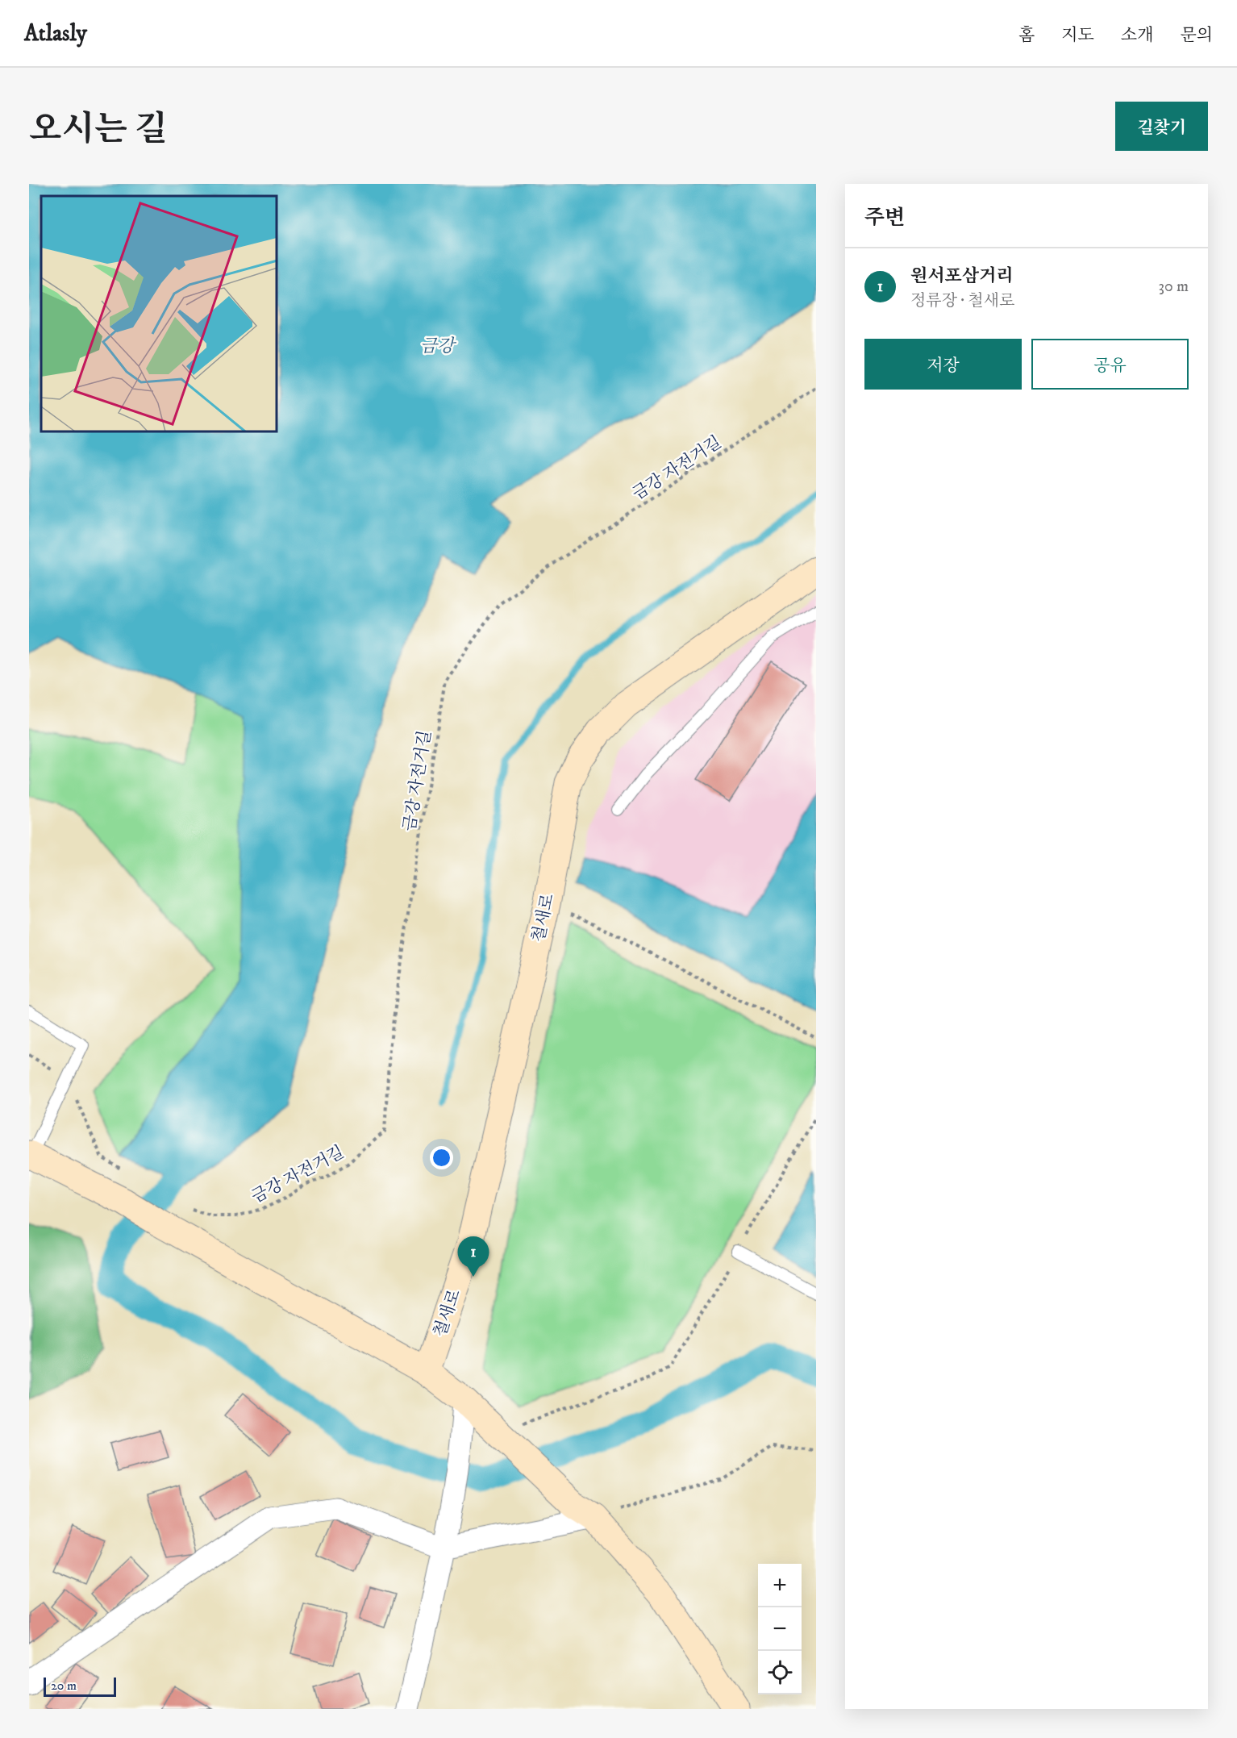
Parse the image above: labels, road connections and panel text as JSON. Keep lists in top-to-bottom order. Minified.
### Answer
{"streets":{"street":["철새로"],"path":["금강 자전거길"]},"water":["금강"],"scale_bar":"20 m","page":{"header":"Atlasly","nav":["홈","지도","소개","문의"],"title":"오시는 길","buttons":["길찾기",["저장","공유"]],"heading":"주변","list":[{"mark":"1","name":"원서포삼거리","note":"정류장 · 철새로","value":"30 m"}],"pins":"1","map_buttons":["+","−"],"scale":"20 m"}}
